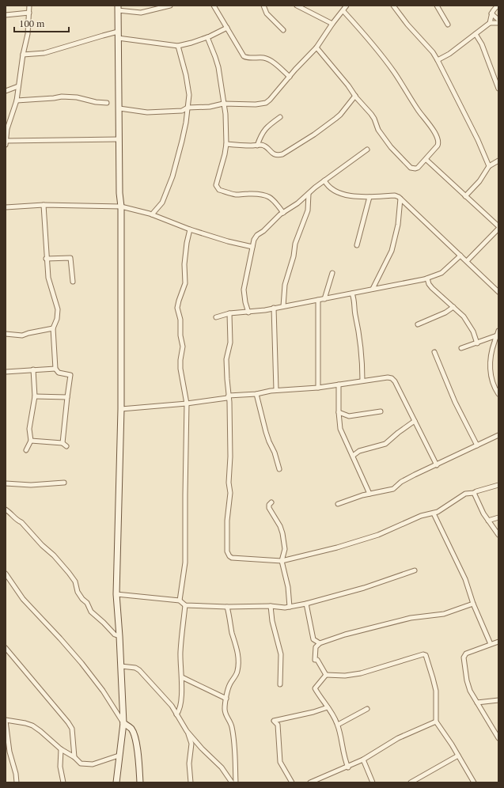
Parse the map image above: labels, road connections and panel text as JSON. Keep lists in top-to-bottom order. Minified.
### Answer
{"scale_bar":"100 m"}
